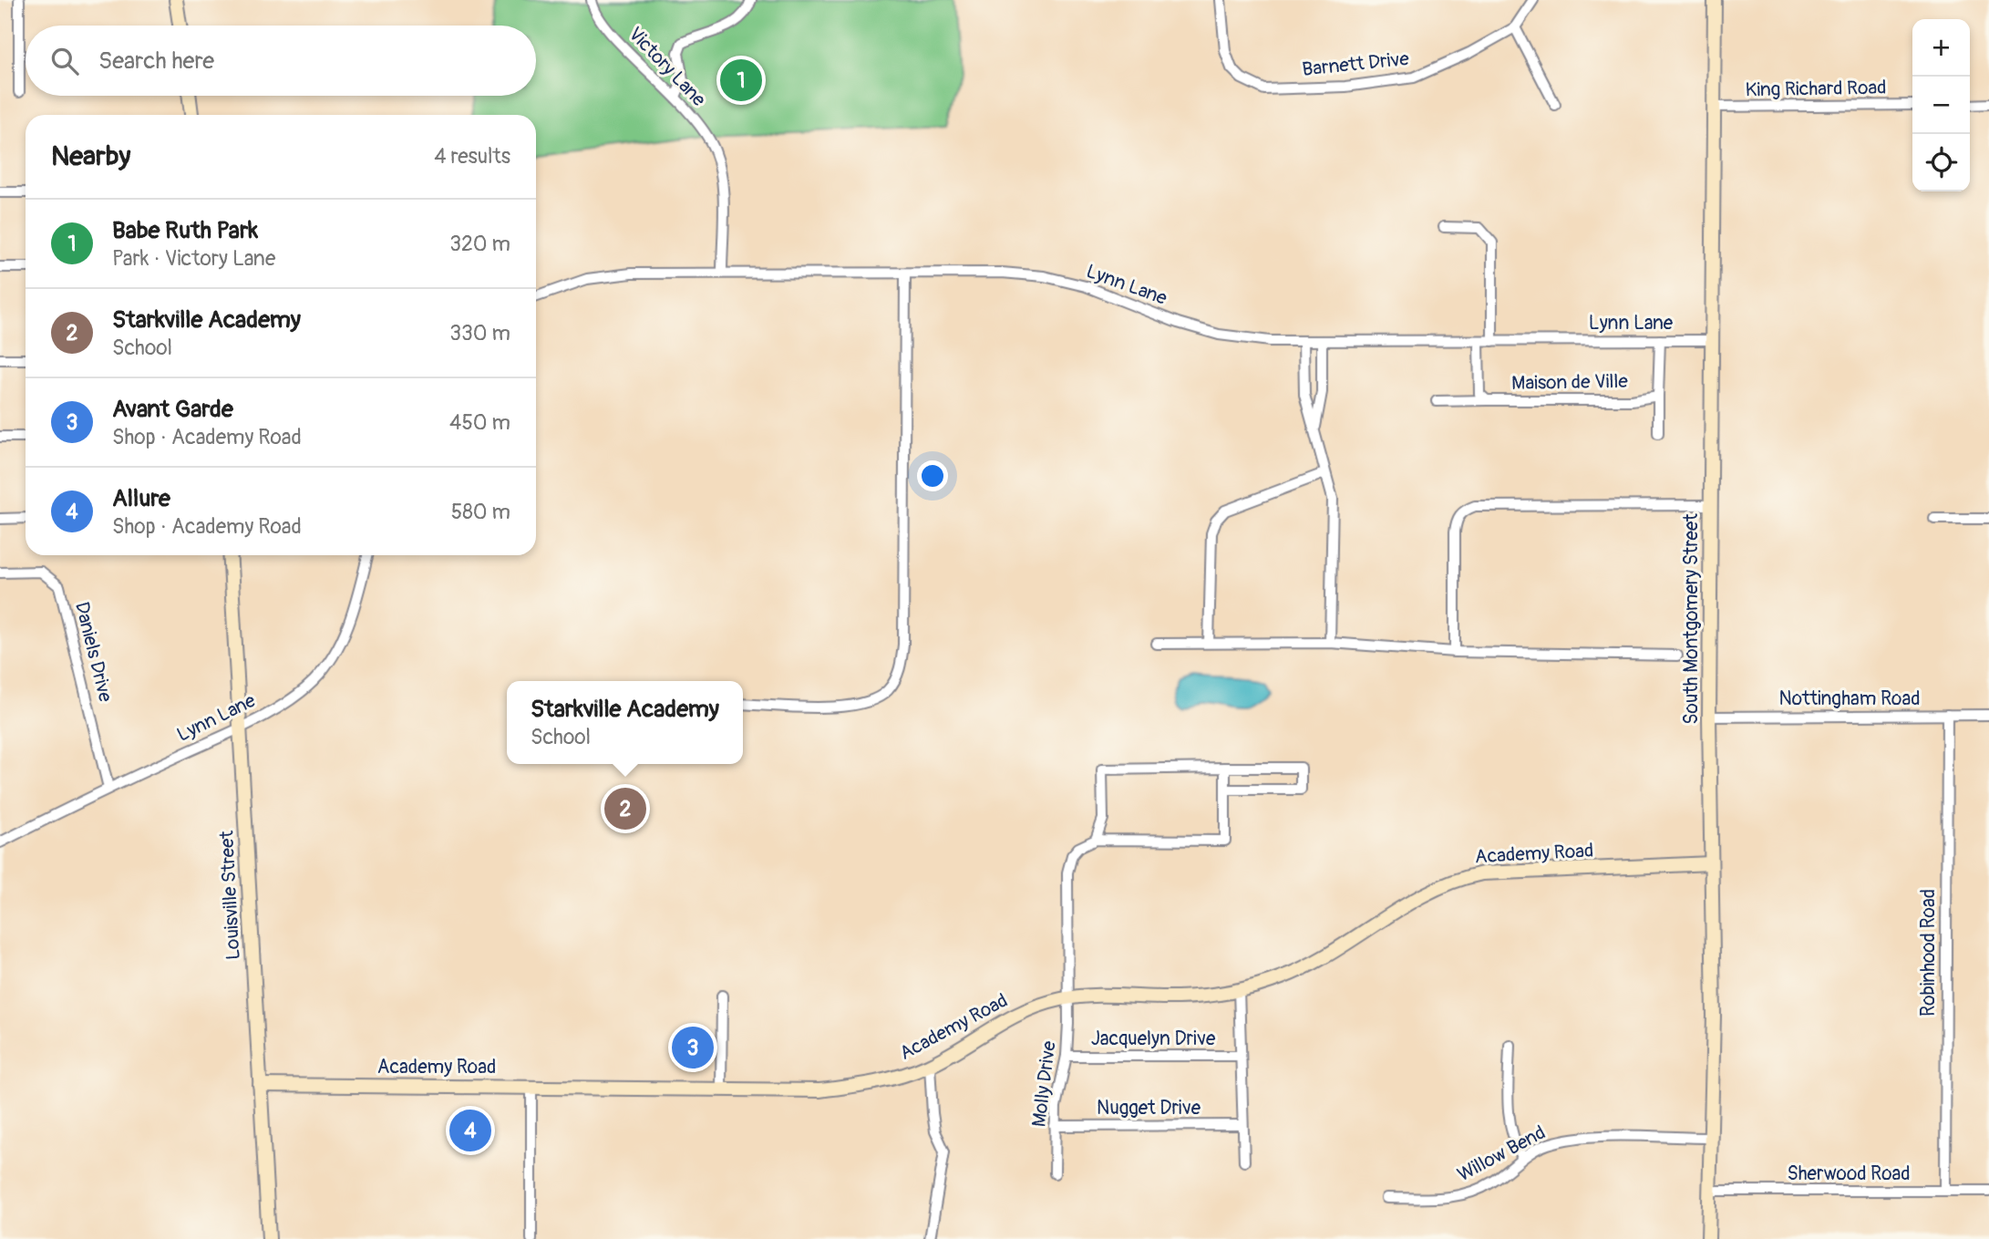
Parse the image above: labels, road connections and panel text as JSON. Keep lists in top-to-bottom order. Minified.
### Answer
{"streets":{"street":["Barnett Drive","Victory Lane","King Richard Road","Lynn Lane","Maison de Ville","South Montgomery Street","Daniels Drive","Nottingham Road","Academy Road","Louisville Street","Robinhood Road","Jacquelyn Drive","Molly Drive","Nugget Drive","Willow Bend","Sherwood Road"]},"crossings":[["Victory Lane","Lynn Lane"],["King Richard Road","South Montgomery Street"],["Lynn Lane","Maison de Ville"],["Lynn Lane","South Montgomery Street"],["Lynn Lane","Daniels Drive"],["Lynn Lane","Louisville Street"],["South Montgomery Street","Nottingham Road"],["South Montgomery Street","Academy Road"],["South Montgomery Street","Willow Bend"],["South Montgomery Street","Sherwood Road"],["Nottingham Road","Robinhood Road"],["Academy Road","Louisville Street"],["Academy Road","Molly Drive"],["Robinhood Road","Sherwood Road"],["Jacquelyn Drive","Molly Drive"],["Molly Drive","Nugget Drive"]],"page":{"map_buttons":["+","−"],"search":"Search here","pins":["1","2","3","4"],"heading":["Nearby","4 results"],"list":[{"mark":"1","name":"Babe Ruth Park","note":"Park · Victory Lane","value":"320 m"},{"mark":"2","name":"Starkville Academy","note":"School","value":"330 m"},{"mark":"3","name":"Avant Garde","note":"Shop · Academy Road","value":"450 m"},{"mark":"4","name":"Allure","note":"Shop · Academy Road","value":"580 m"}],"popup":["Starkville Academy","School"]}}
